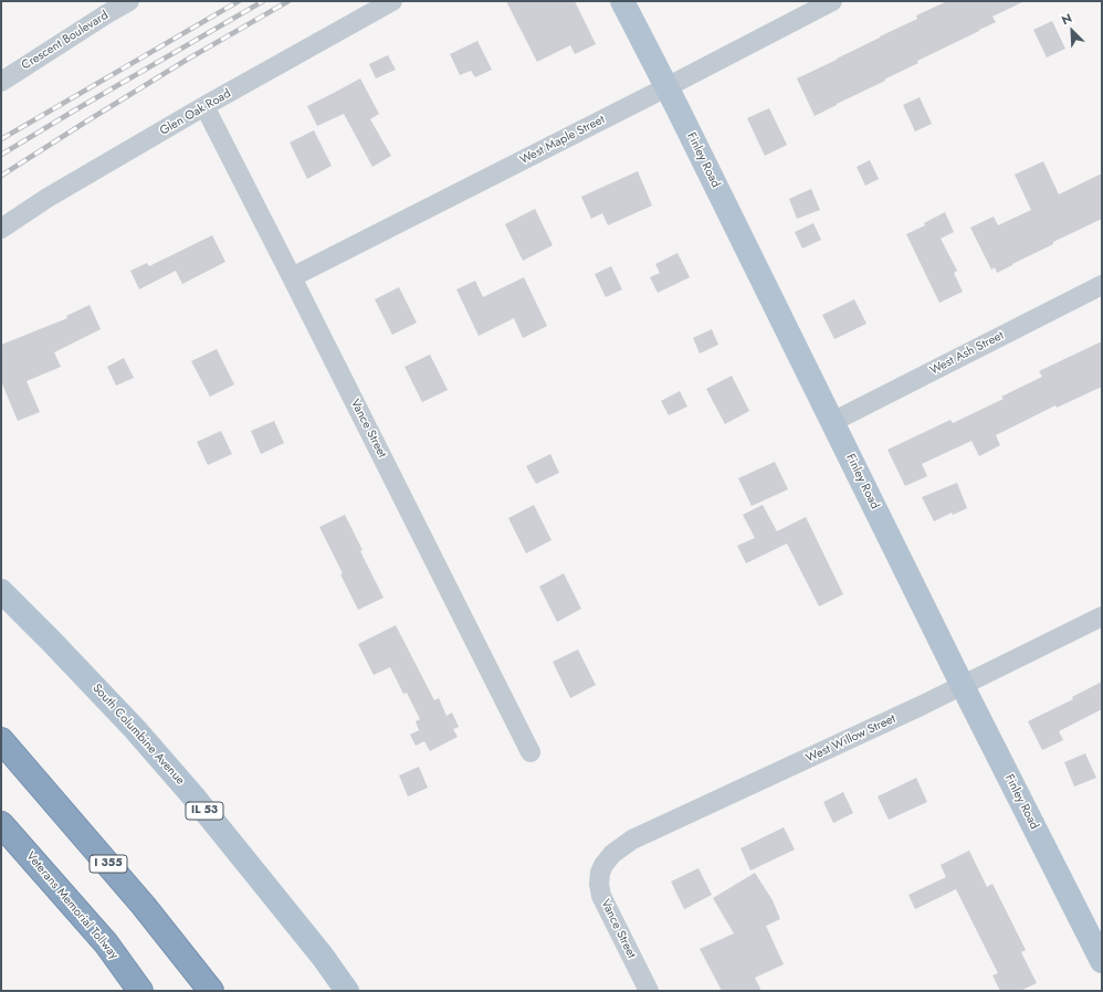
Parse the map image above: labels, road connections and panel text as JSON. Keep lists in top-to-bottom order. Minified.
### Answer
{"streets":{"highway":["I 355","Veterans Memorial Tollway"],"main road":["Finley Road","South Columbine Avenue","IL 53"],"street":["Crescent Boulevard","Glen Oak Road","West Maple Street","West Ash Street","Vance Street","West Willow Street"]},"crossings":[["Glen Oak Road","Vance Street"],["West Maple Street","Finley Road"],["West Maple Street","Vance Street"],["Finley Road","West Ash Street"],["Finley Road","West Willow Street"],["Vance Street","West Willow Street"]],"north":"top left"}
